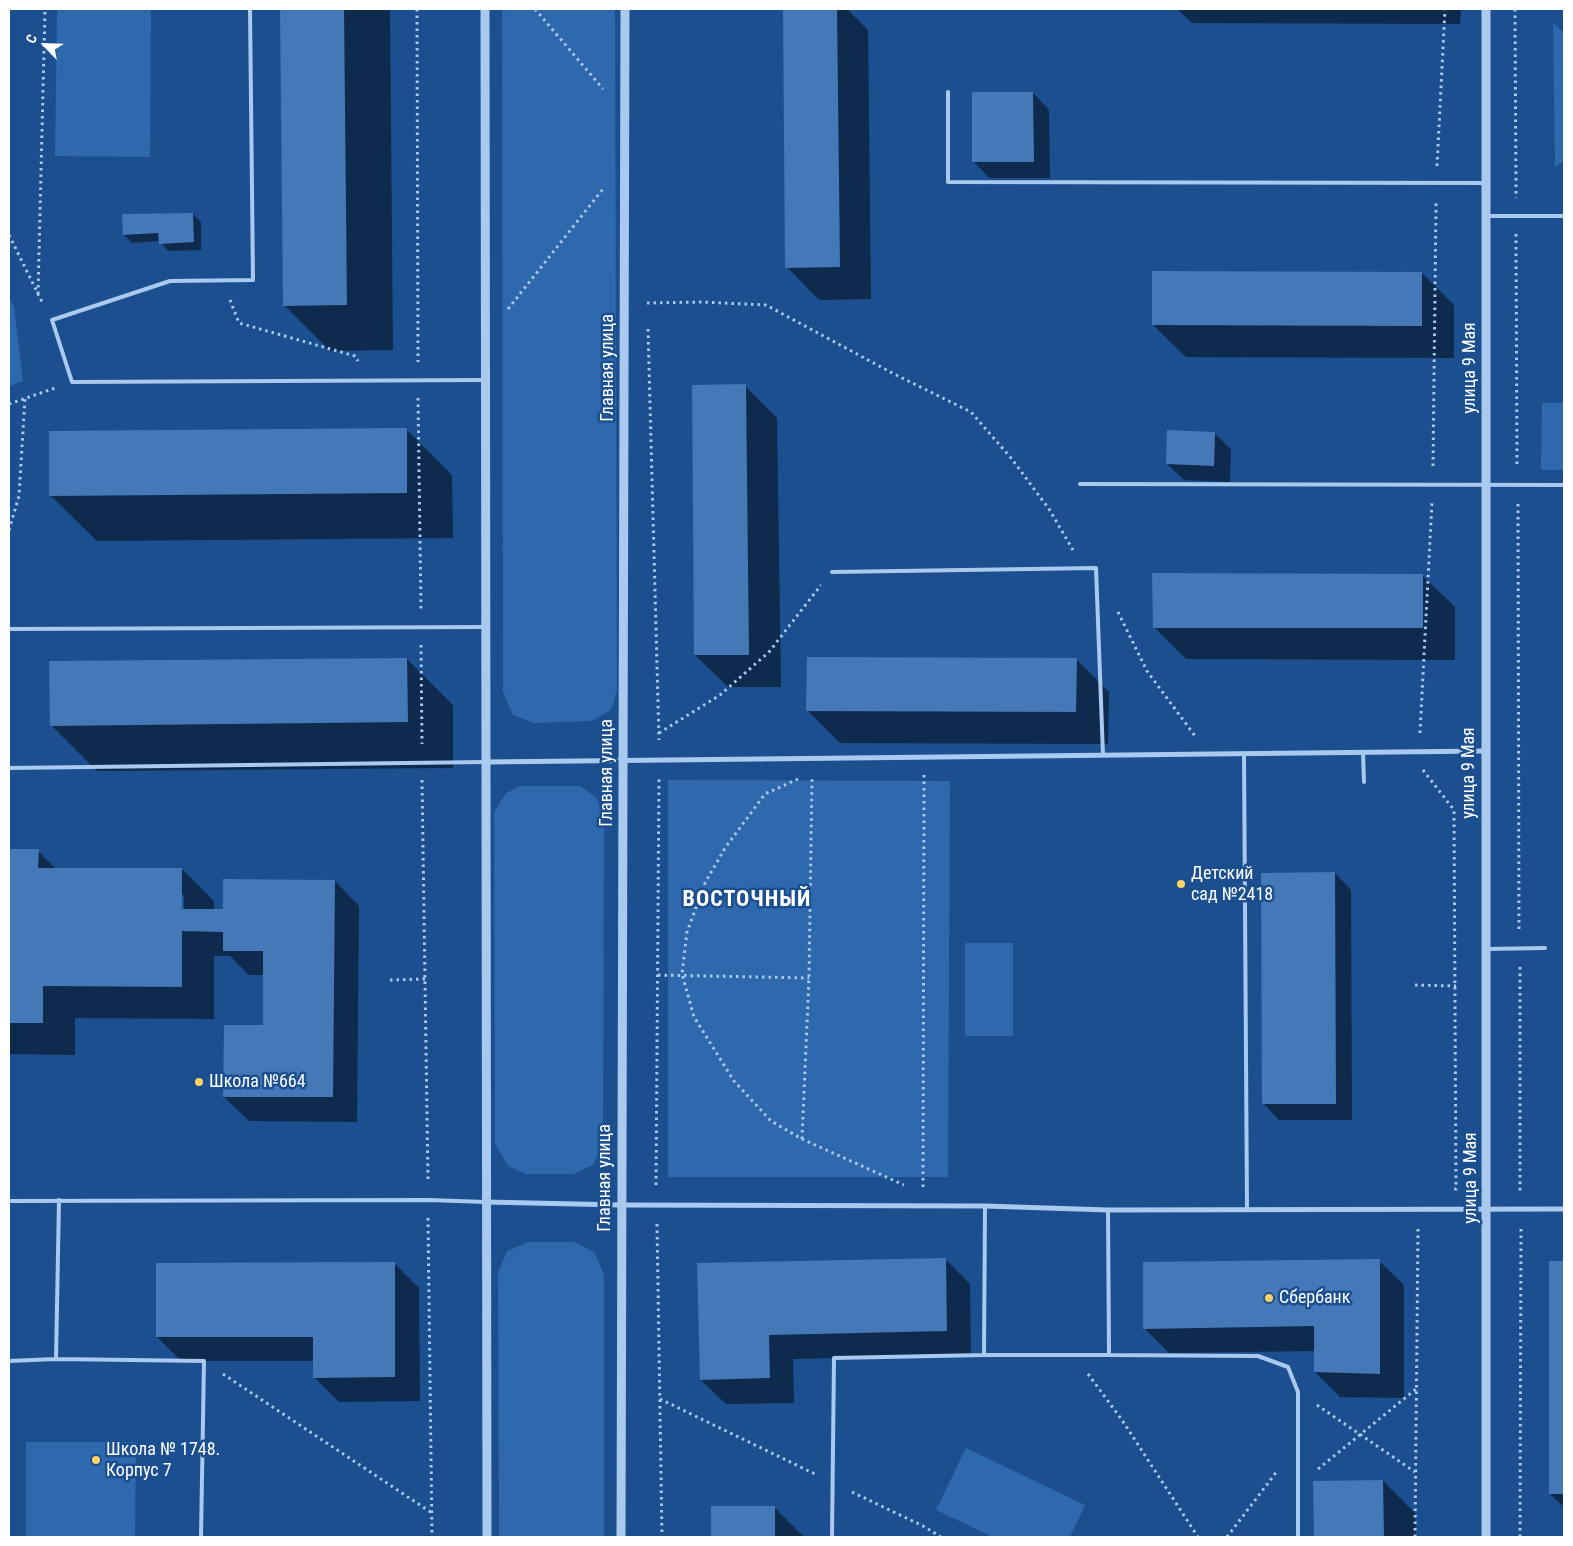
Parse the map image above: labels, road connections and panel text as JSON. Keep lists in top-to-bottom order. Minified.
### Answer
{"streets":{"street":["Главная улица","улица 9 Мая"]},"districts":["ВОСТОЧНЫЙ"],"places":["Детский сад №2418","Школа №664","Сбербанк","Школа № 1748. Корпус 7"],"north":"top left"}
